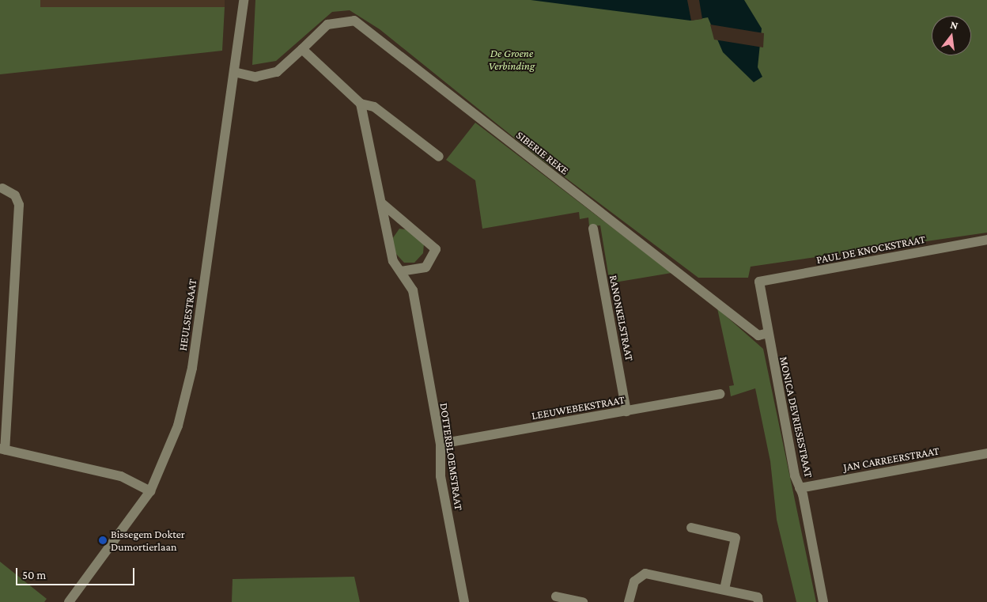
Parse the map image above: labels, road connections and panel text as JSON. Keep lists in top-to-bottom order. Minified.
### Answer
{"streets":{"street":["SIBERIE REKE","PAUL DE KNOCKSTRAAT","HEULSESTRAAT","RANONKELSTRAAT","LEEUWEBEKSTRAAT","MONICA DEVRIESESTRAAT","DOTTERBLOEMSTRAAT","JAN CARREERSTRAAT"]},"crossings":[["SIBERIE REKE","MONICA DEVRIESESTRAAT"],["PAUL DE KNOCKSTRAAT","MONICA DEVRIESESTRAAT"],["RANONKELSTRAAT","LEEUWEBEKSTRAAT"],["LEEUWEBEKSTRAAT","DOTTERBLOEMSTRAAT"],["MONICA DEVRIESESTRAAT","JAN CARREERSTRAAT"]],"parks":["De Groene Verbinding"],"places":["Bissegem Dokter Dumortierlaan"],"scale_bar":"50 m","north":"top"}
